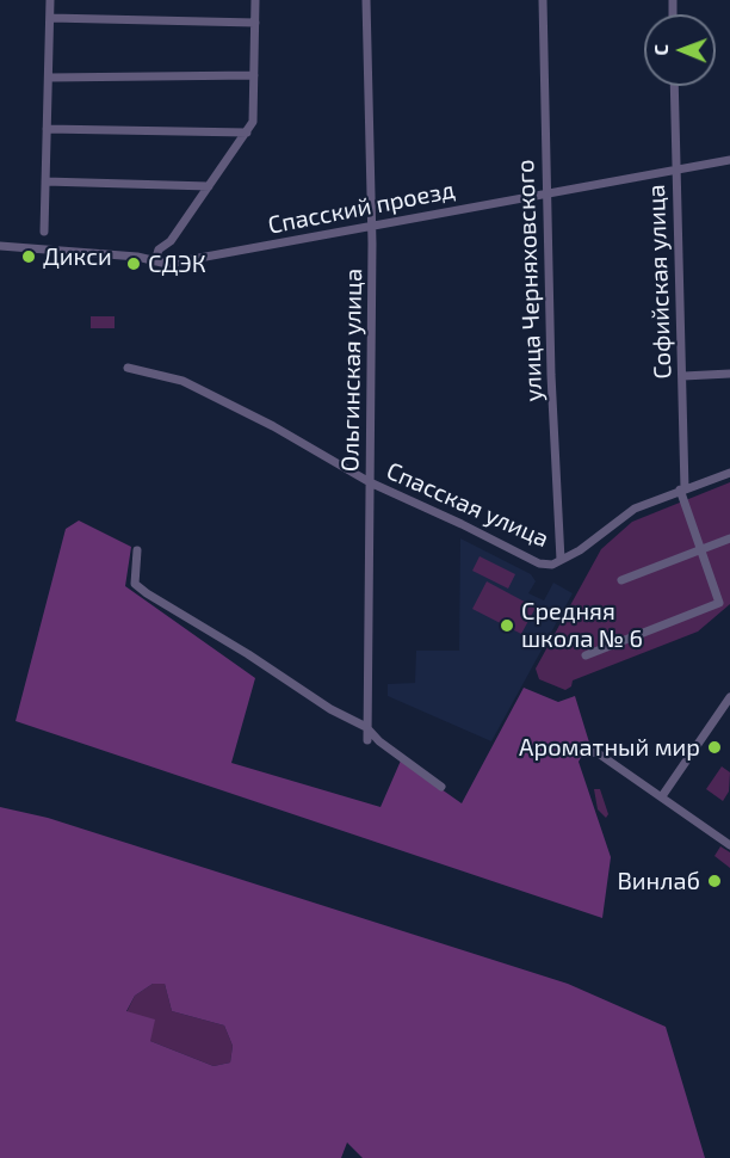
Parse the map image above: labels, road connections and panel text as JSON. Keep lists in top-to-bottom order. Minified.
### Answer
{"streets":{"street":["Спасский проезд","улица Черняховского","Софийская улица","Ольгинская улица","Спасская улица"]},"crossings":[["Спасский проезд","улица Черняховского"],["Спасский проезд","Софийская улица"],["Спасский проезд","Ольгинская улица"],["улица Черняховского","Спасская улица"],["Ольгинская улица","Спасская улица"]],"places":["Дикси","СДЭК","Средняя школа № 6","Ароматный мир","Винлаб"],"north":"left"}
